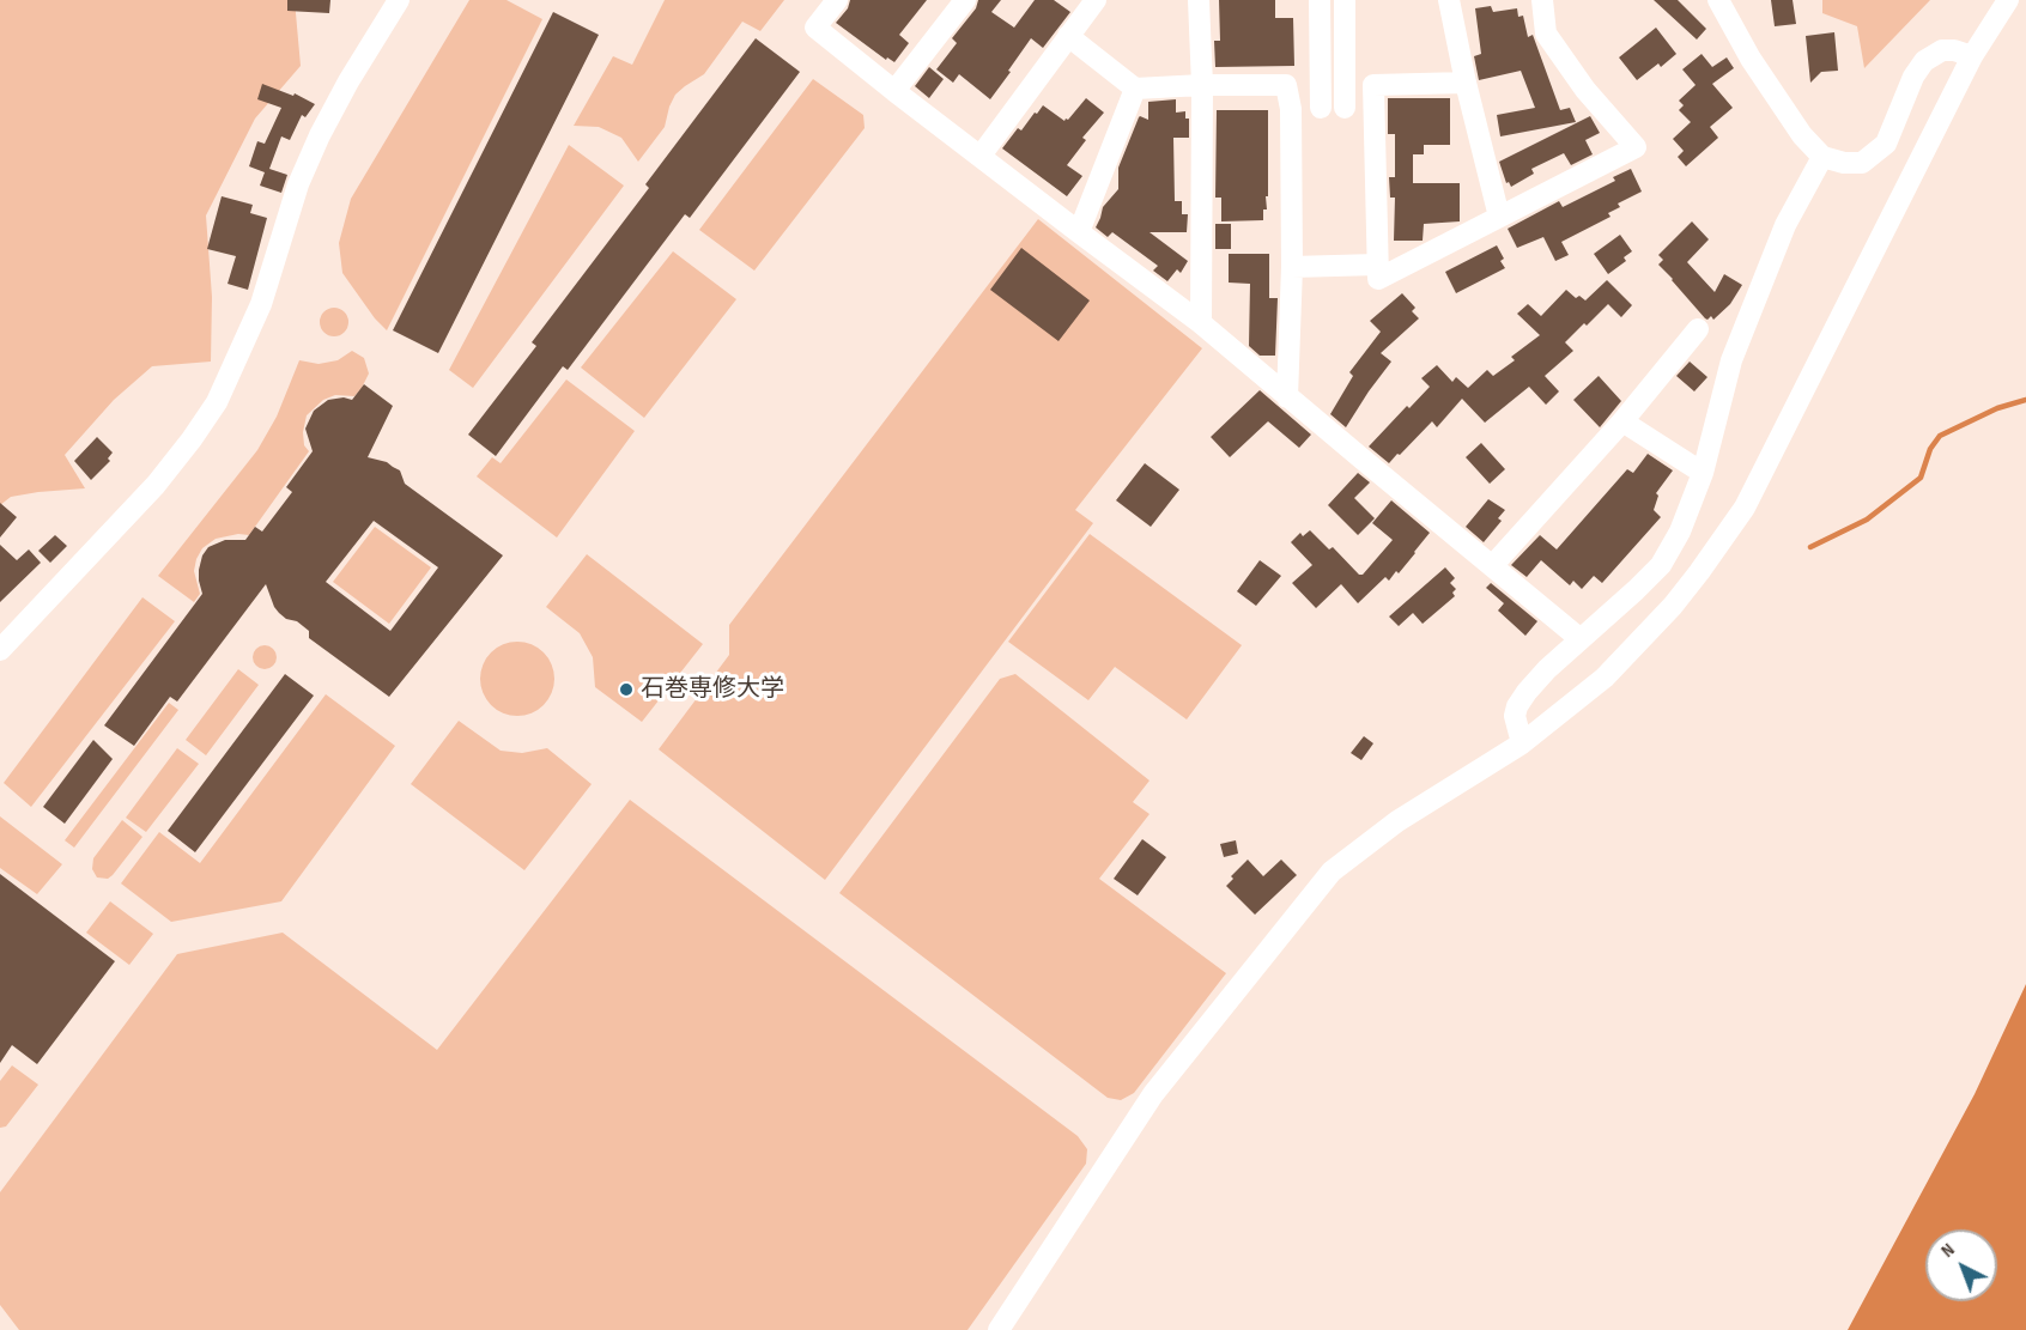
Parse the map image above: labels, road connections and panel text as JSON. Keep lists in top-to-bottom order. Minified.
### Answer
{"places":["石巻専修大学"],"north":"top left"}
